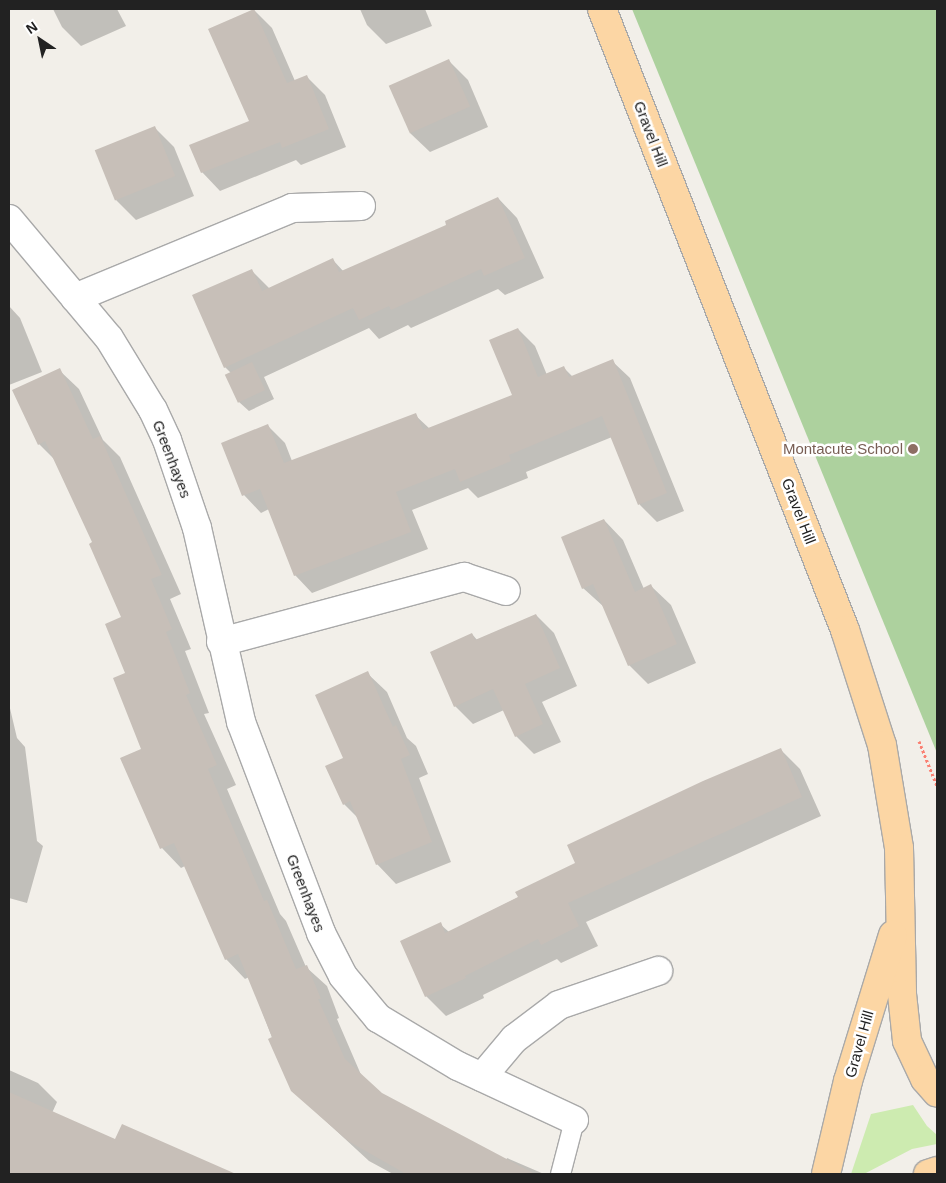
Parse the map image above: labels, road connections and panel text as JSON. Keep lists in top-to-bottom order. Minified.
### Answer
{"streets":{"main road":["Gravel Hill"],"street":["Greenhayes"]},"places":["Montacute School"],"north":"top left"}
